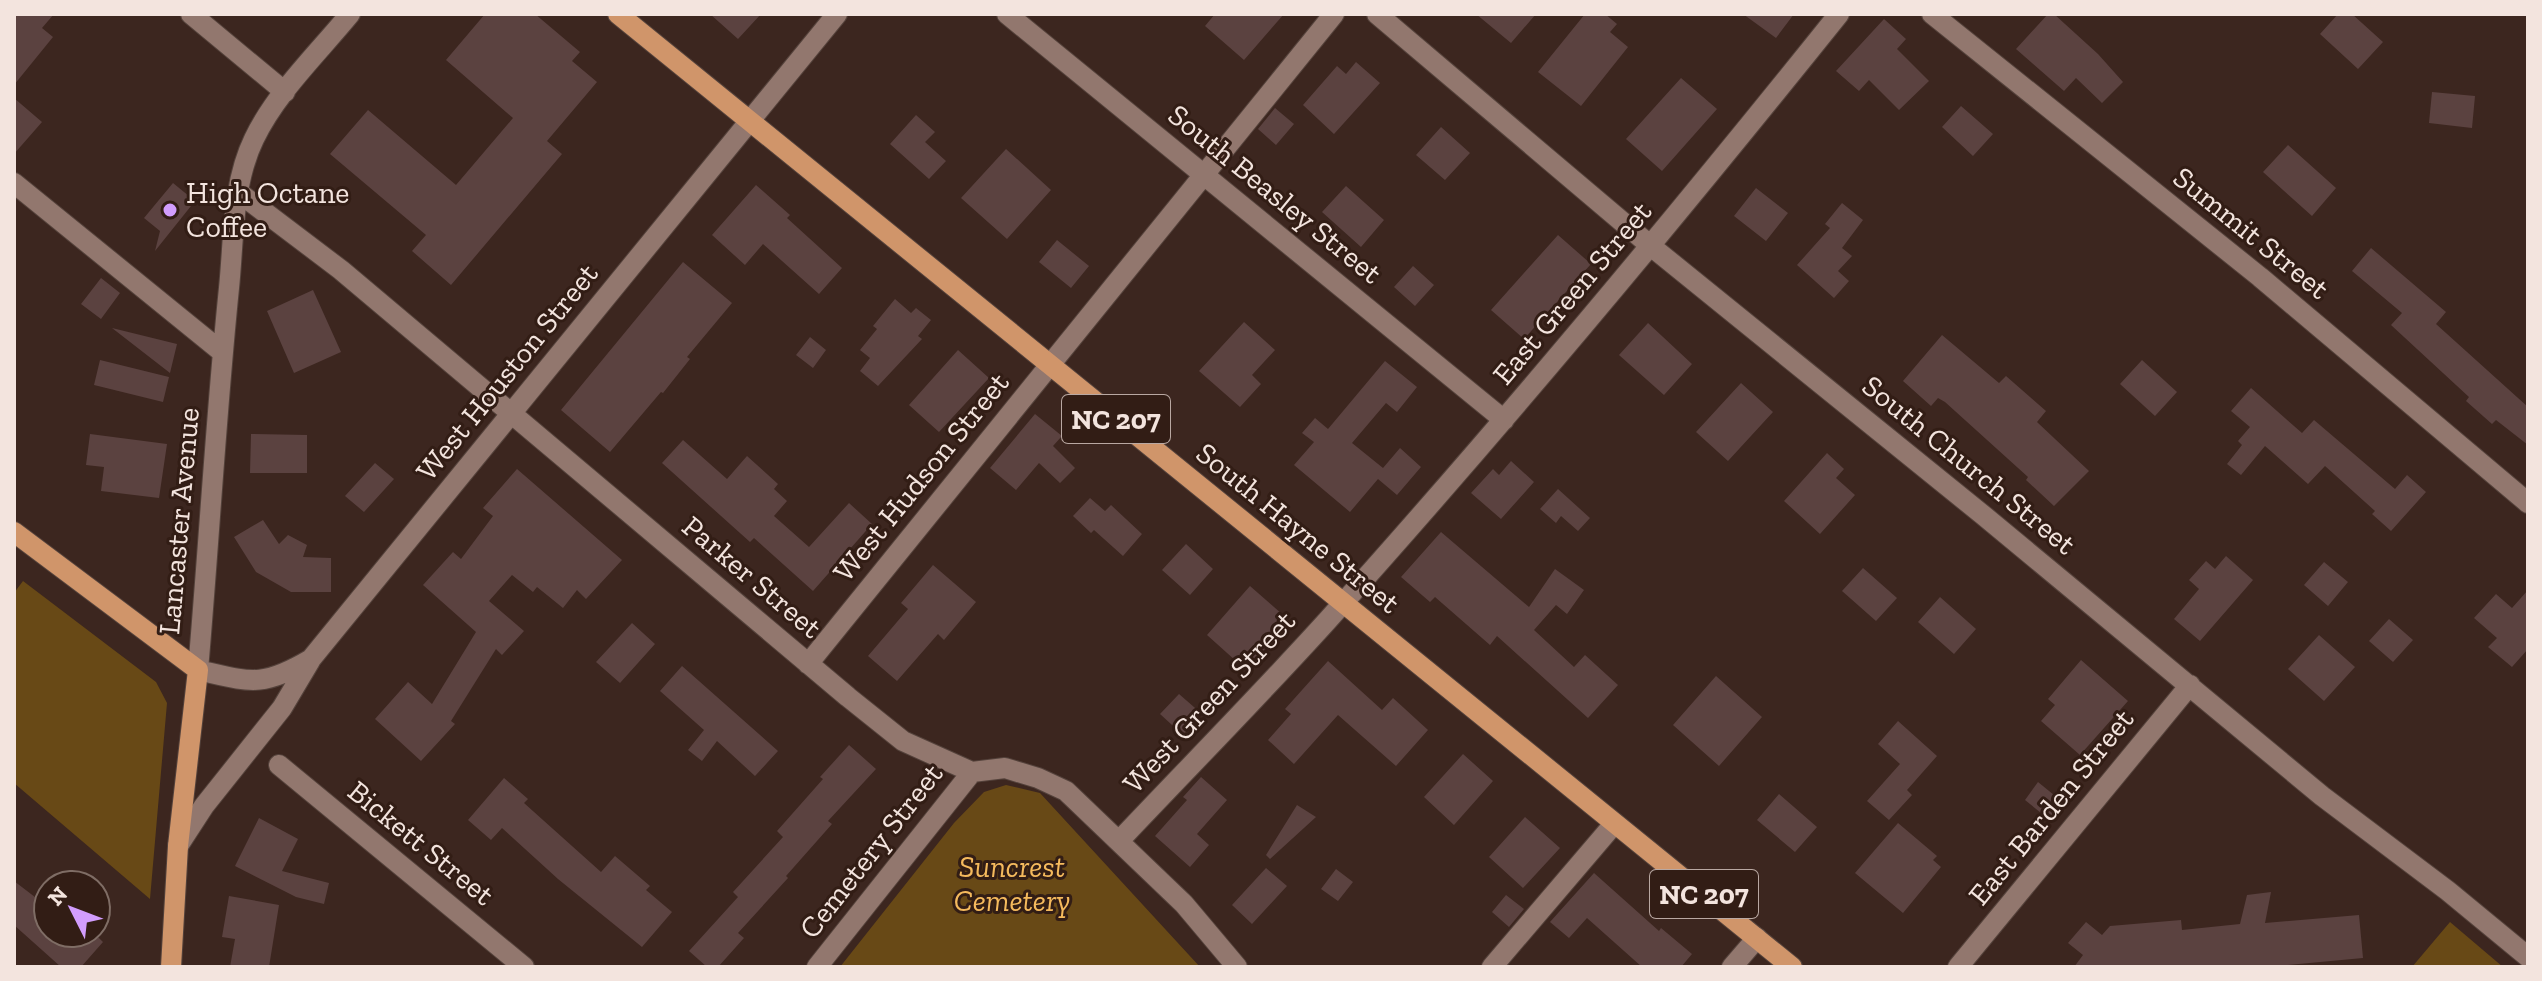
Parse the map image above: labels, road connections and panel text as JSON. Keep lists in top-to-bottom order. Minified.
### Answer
{"streets":{"main road":["NC 207","Lancaster Avenue","South Hayne Street"],"street":["South Beasley Street","Summit Street","East Green Street","West Houston Street","South Church Street","West Hudson Street","Parker Street","West Green Street","East Barden Street","Bickett Street","Cemetery Street"]},"crossings":[["South Beasley Street","East Green Street"],["South Beasley Street","West Hudson Street"],["East Green Street","South Church Street"],["East Green Street","South Hayne Street"],["East Green Street","West Green Street"],["West Houston Street","Lancaster Avenue"],["West Houston Street","South Hayne Street"],["West Houston Street","Parker Street"],["South Church Street","East Barden Street"],["West Hudson Street","South Hayne Street"],["West Hudson Street","Parker Street"],["Lancaster Avenue","Parker Street"],["South Hayne Street","West Green Street"],["Parker Street","West Green Street"],["Parker Street","Cemetery Street"]],"parks":["Suncrest Cemetery"],"places":["High Octane Coffee"],"north":"top left"}
